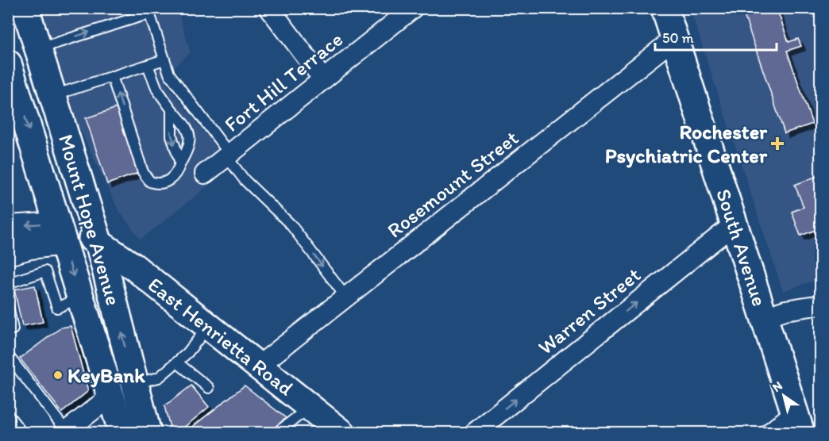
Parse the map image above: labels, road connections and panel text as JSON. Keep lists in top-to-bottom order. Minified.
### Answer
{"streets":{"main road":["Mount Hope Avenue","South Avenue","East Henrietta Road"],"street":["Fort Hill Terrace","Rosemount Street","Warren Street"]},"crossings":[["Rosemount Street","South Avenue"],["Rosemount Street","East Henrietta Road"],["Mount Hope Avenue","East Henrietta Road"],["South Avenue","Warren Street"]],"one_way":["Warren Street"],"places":{"health":["Rochester Psychiatric Center"],"other":["KeyBank"]},"scale_bar":"50 m","north":"top left"}
